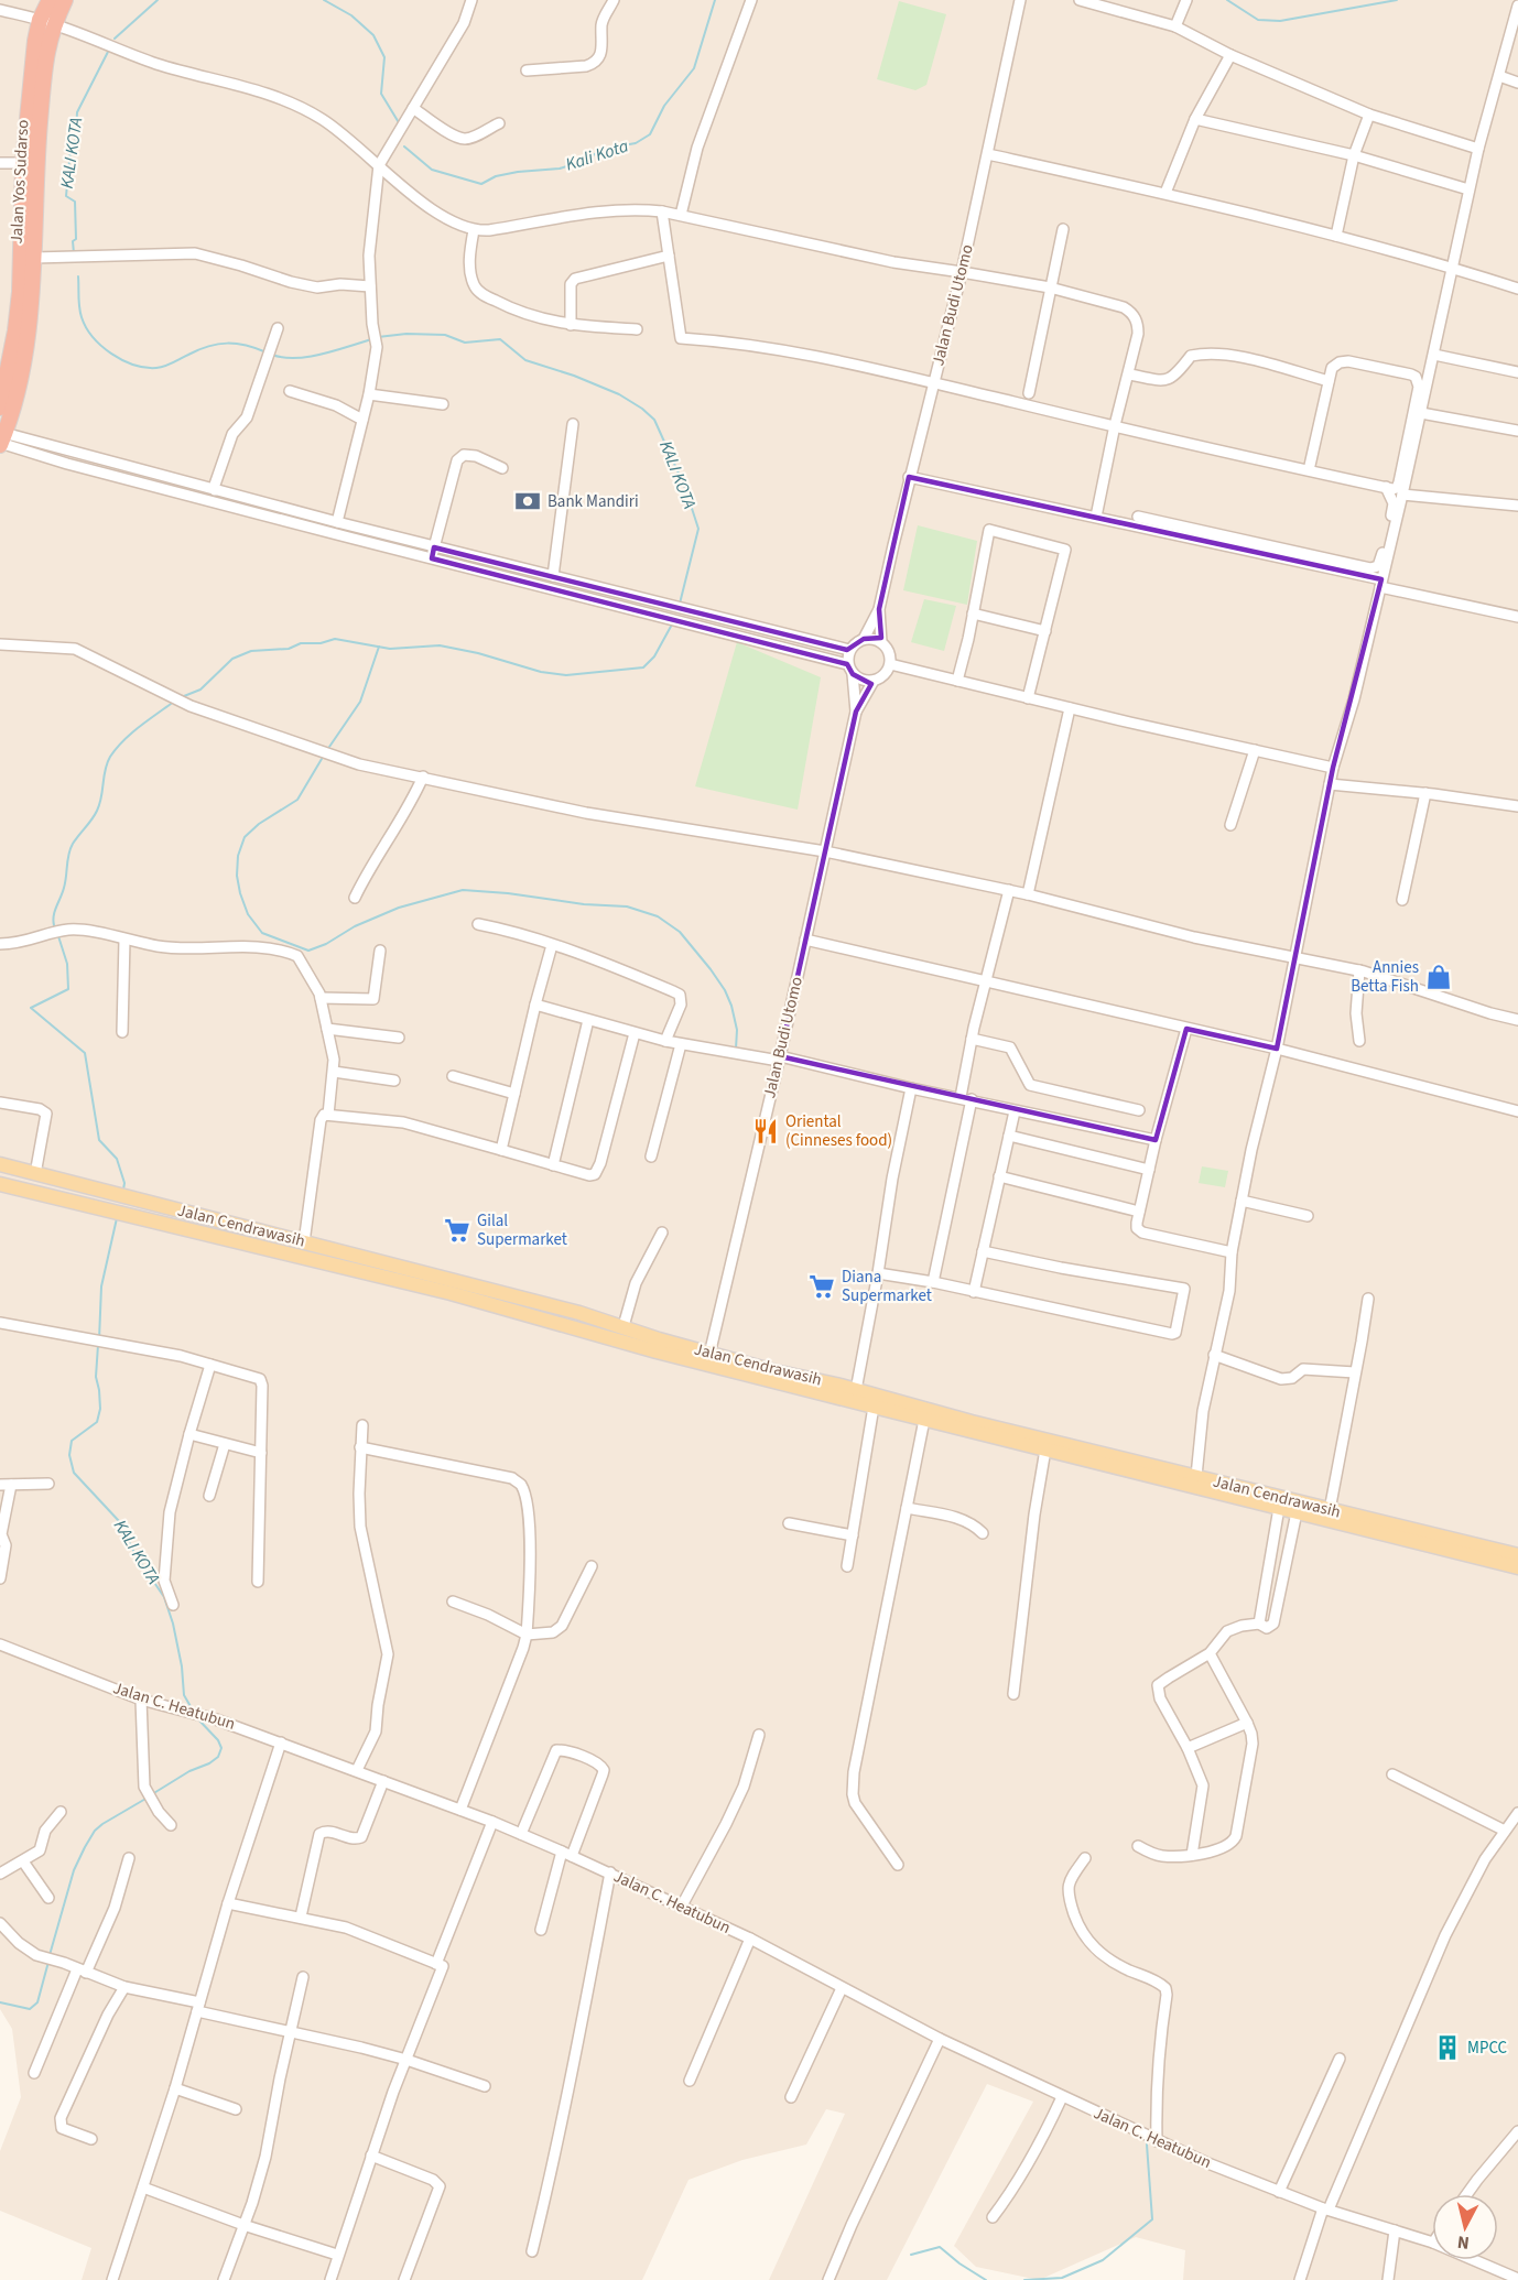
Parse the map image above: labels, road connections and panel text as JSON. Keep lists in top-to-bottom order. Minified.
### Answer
{"streets":{"highway":["Jalan Yos Sudarso"],"main road":["Jalan Cendrawasih"],"street":["Jalan Budi Utomo","Jalan C. Heatubun"]},"crossings":[["Jalan Budi Utomo","Jalan Cendrawasih"]],"water":["KALI KOTA","Kali Kota"],"places":{"bank":["Bank Mandiri"],"shop":["Annies Betta Fish"],"restaurant":["Oriental (Cinneses food)"],"supermarket":["Gilal Supermarket","Diana Supermarket"],"building":["MPCC"]},"north":"bottom"}
